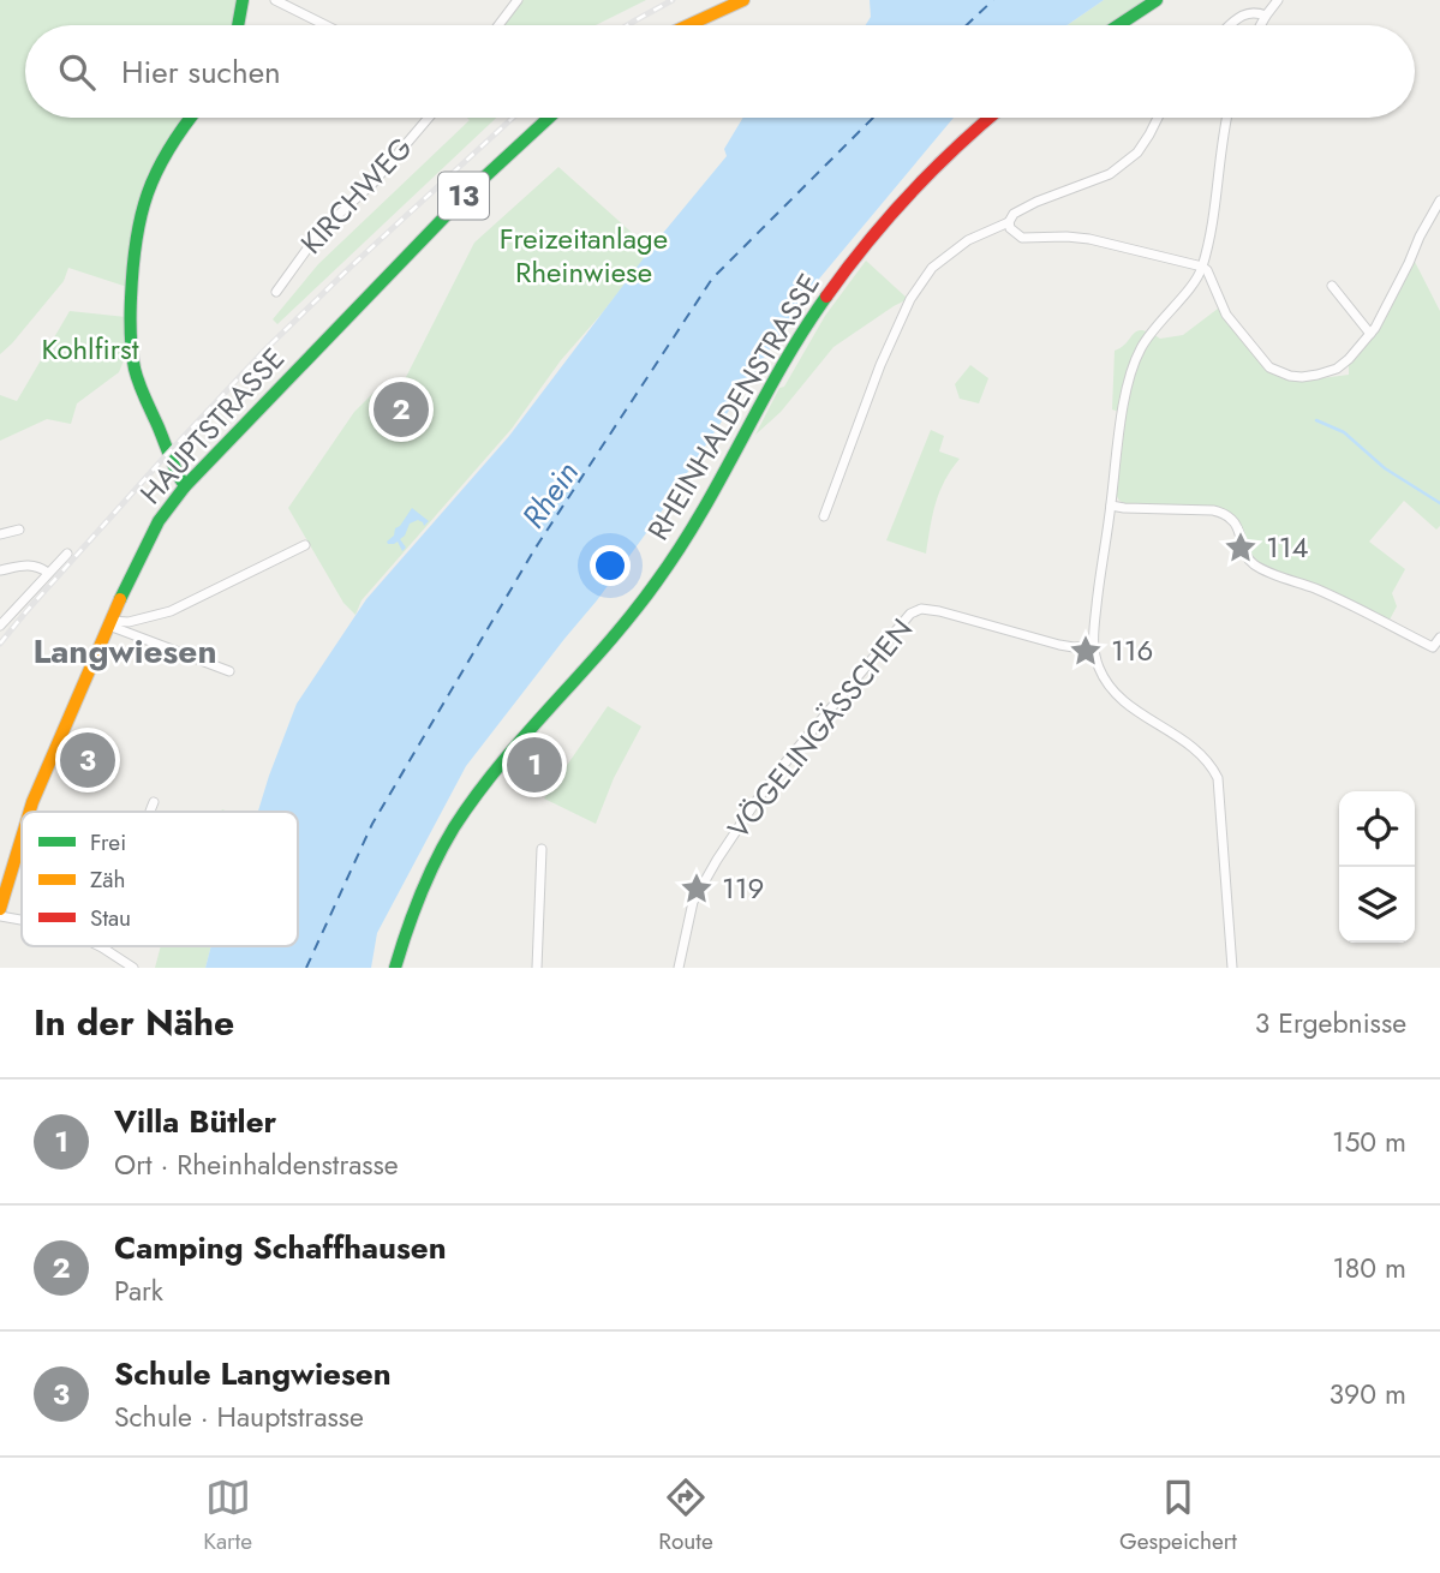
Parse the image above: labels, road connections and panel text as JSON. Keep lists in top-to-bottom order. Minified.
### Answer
{"streets":{"main road":["13","RHEINHALDENSTRASSE","HAUPTSTRASSE"],"street":["KIRCHWEG","VÖGELINGÄSSCHEN"]},"districts":["Langwiesen"],"water":["Rhein"],"parks":["Freizeitanlage Rheinwiese","Kohlfirst"],"places":{"place":["114","116","119"]},"legend":["Frei","Zäh","Stau"],"page":{"search":"Hier suchen","pins":["2","3","1"],"heading":["In der Nähe","3 Ergebnisse"],"list":[{"mark":"1","name":"Villa Bütler","note":"Ort · Rheinhaldenstrasse","value":"150 m"},{"mark":"2","name":"Camping Schaffhausen","note":"Park","value":"180 m"},{"mark":"3","name":"Schule Langwiesen","note":"Schule · Hauptstrasse","value":"390 m"}],"nav":["Karte","Route","Gespeichert"]}}
